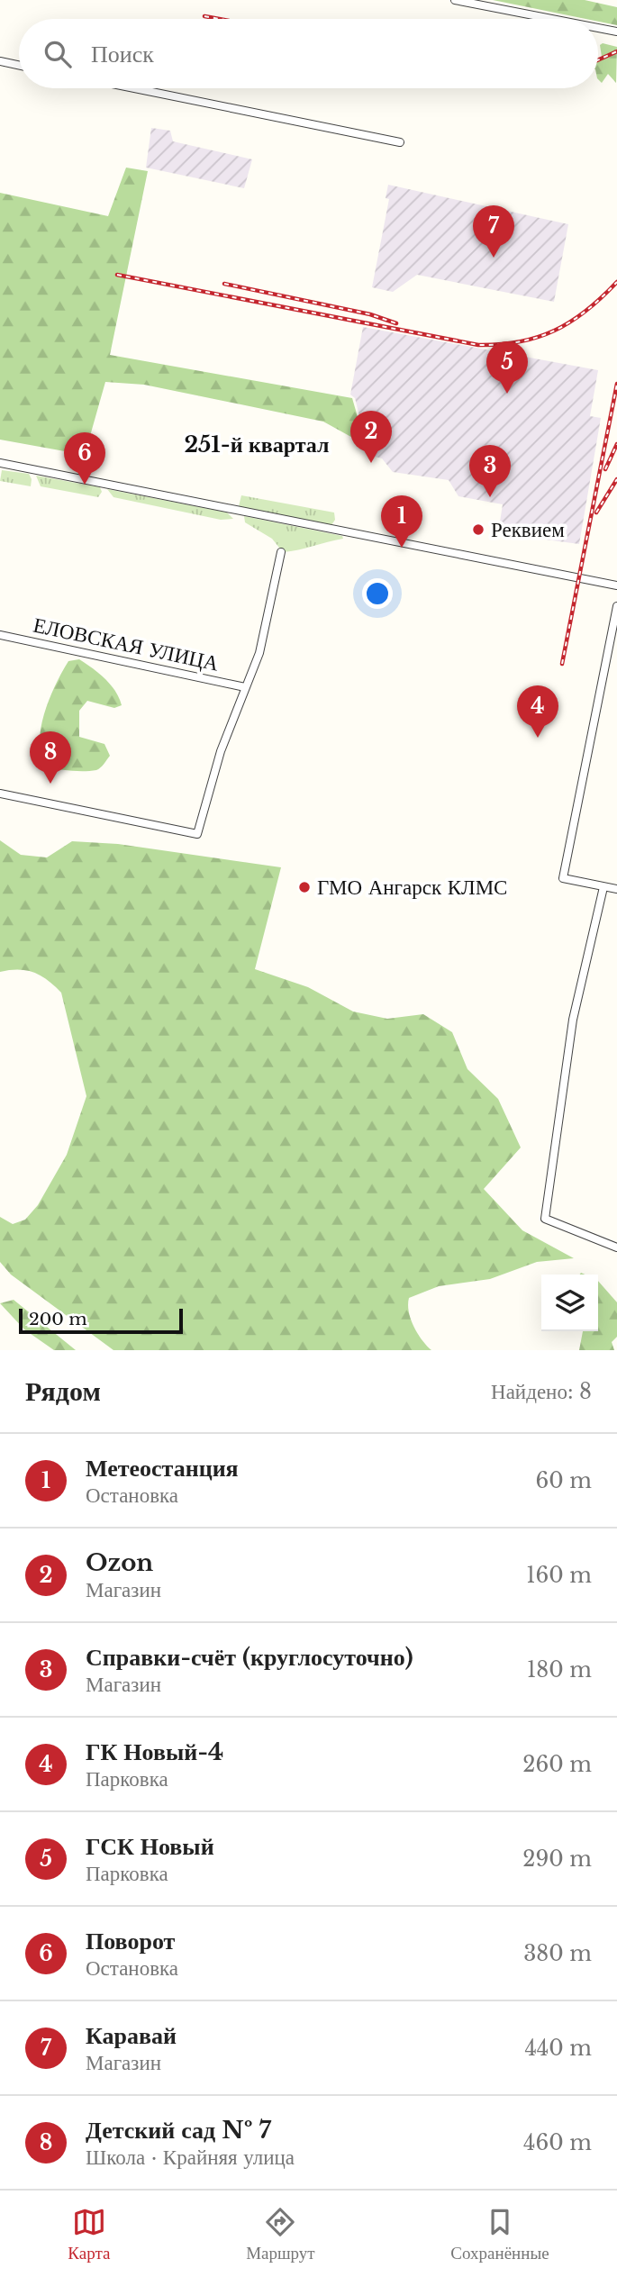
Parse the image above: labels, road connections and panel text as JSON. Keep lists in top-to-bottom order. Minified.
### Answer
{"streets":{"street":["ЕЛОВСКАЯ УЛИЦА"]},"districts":["251-й квартал"],"places":["Реквием","ГМО Ангарск КЛМС"],"scale_bar":"200 m","page":{"search":"Поиск","pins":["7","5","2","6","3","1","4","8"],"scale":"200 m","heading":["Рядом","Найдено: 8"],"list":[{"mark":"1","name":"Метеостанция","note":"Остановка","value":"60 m"},{"mark":"2","name":"Ozon","note":"Магазин","value":"160 m"},{"mark":"3","name":"Справки-счёт (круглосуточно)","note":"Магазин","value":"180 m"},{"mark":"4","name":"ГК Новый-4","note":"Парковка","value":"260 m"},{"mark":"5","name":"ГСК Новый","note":"Парковка","value":"290 m"},{"mark":"6","name":"Поворот","note":"Остановка","value":"380 m"},{"mark":"7","name":"Каравай","note":"Магазин","value":"440 m"},{"mark":"8","name":"Детский сад № 7","note":"Школа · Крайняя улица","value":"460 m"}],"nav":["Карта","Маршрут","Сохранённые"]}}
